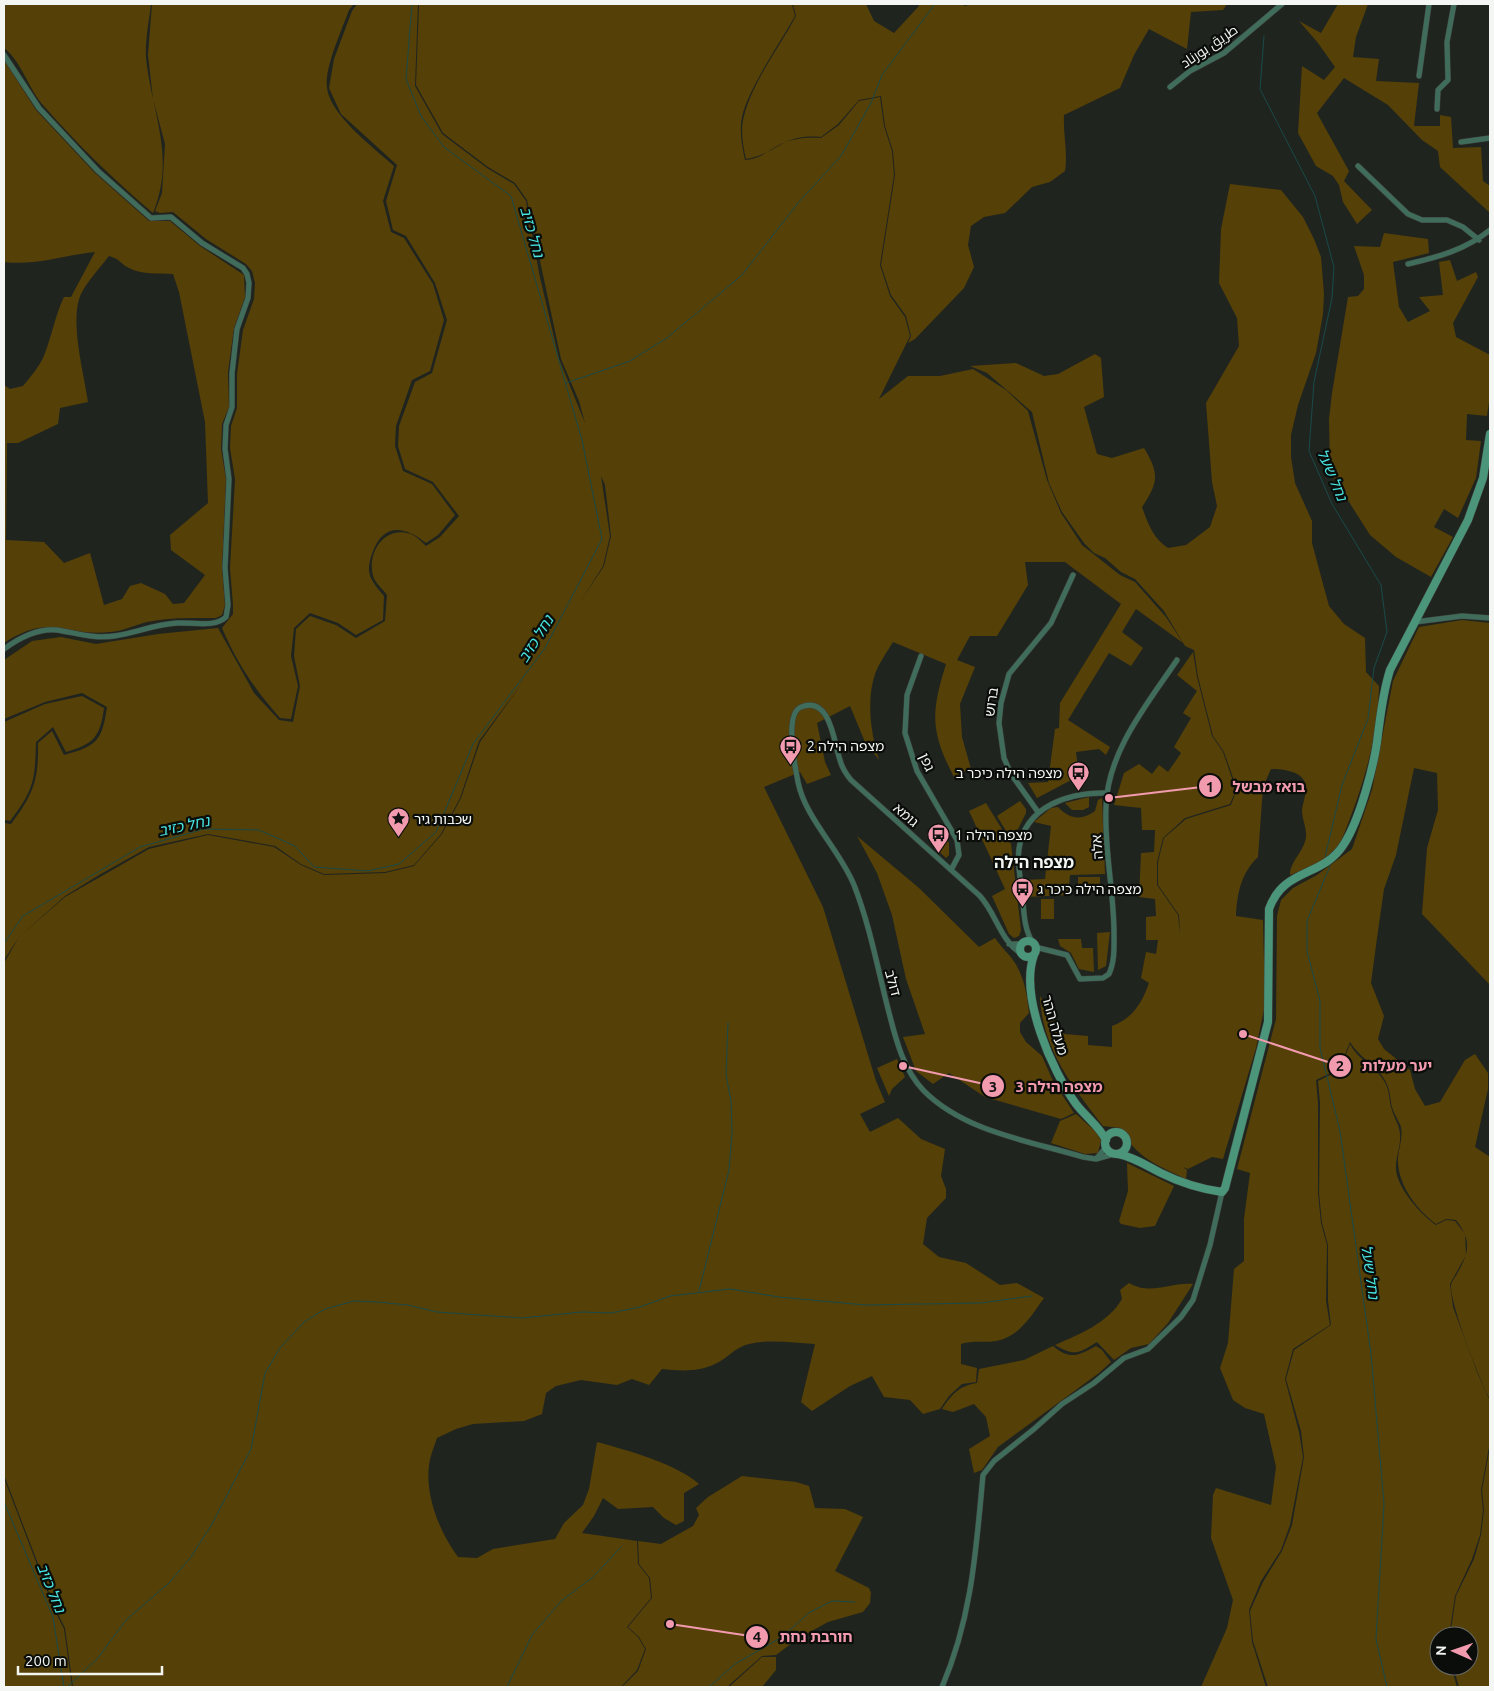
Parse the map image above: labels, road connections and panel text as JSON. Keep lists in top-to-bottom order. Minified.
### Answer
{"streets":{"main road":["מעלה ההר"],"street":["طريق بورناد","ברוש","גפן","גומא","אלה","דולב"]},"crossings":[["גפן","גומא"],["גומא","דולב"],["אלה","מעלה ההר"],["דולב","מעלה ההר"]],"districts":["מצפה הילה"],"water":["נחל כזיב","נחל שעל"],"places":{"bus stop":["מצפה הילה 2","מצפה הילה כיכר ב","מצפה הילה 1","מצפה הילה כיכר ג"],"other":["בואז מבשל","יער מעלות","מצפה הילה 3","חורבת נחת"],"place":["שכבות גיר"]},"scale_bar":"200 m","north":"left"}
